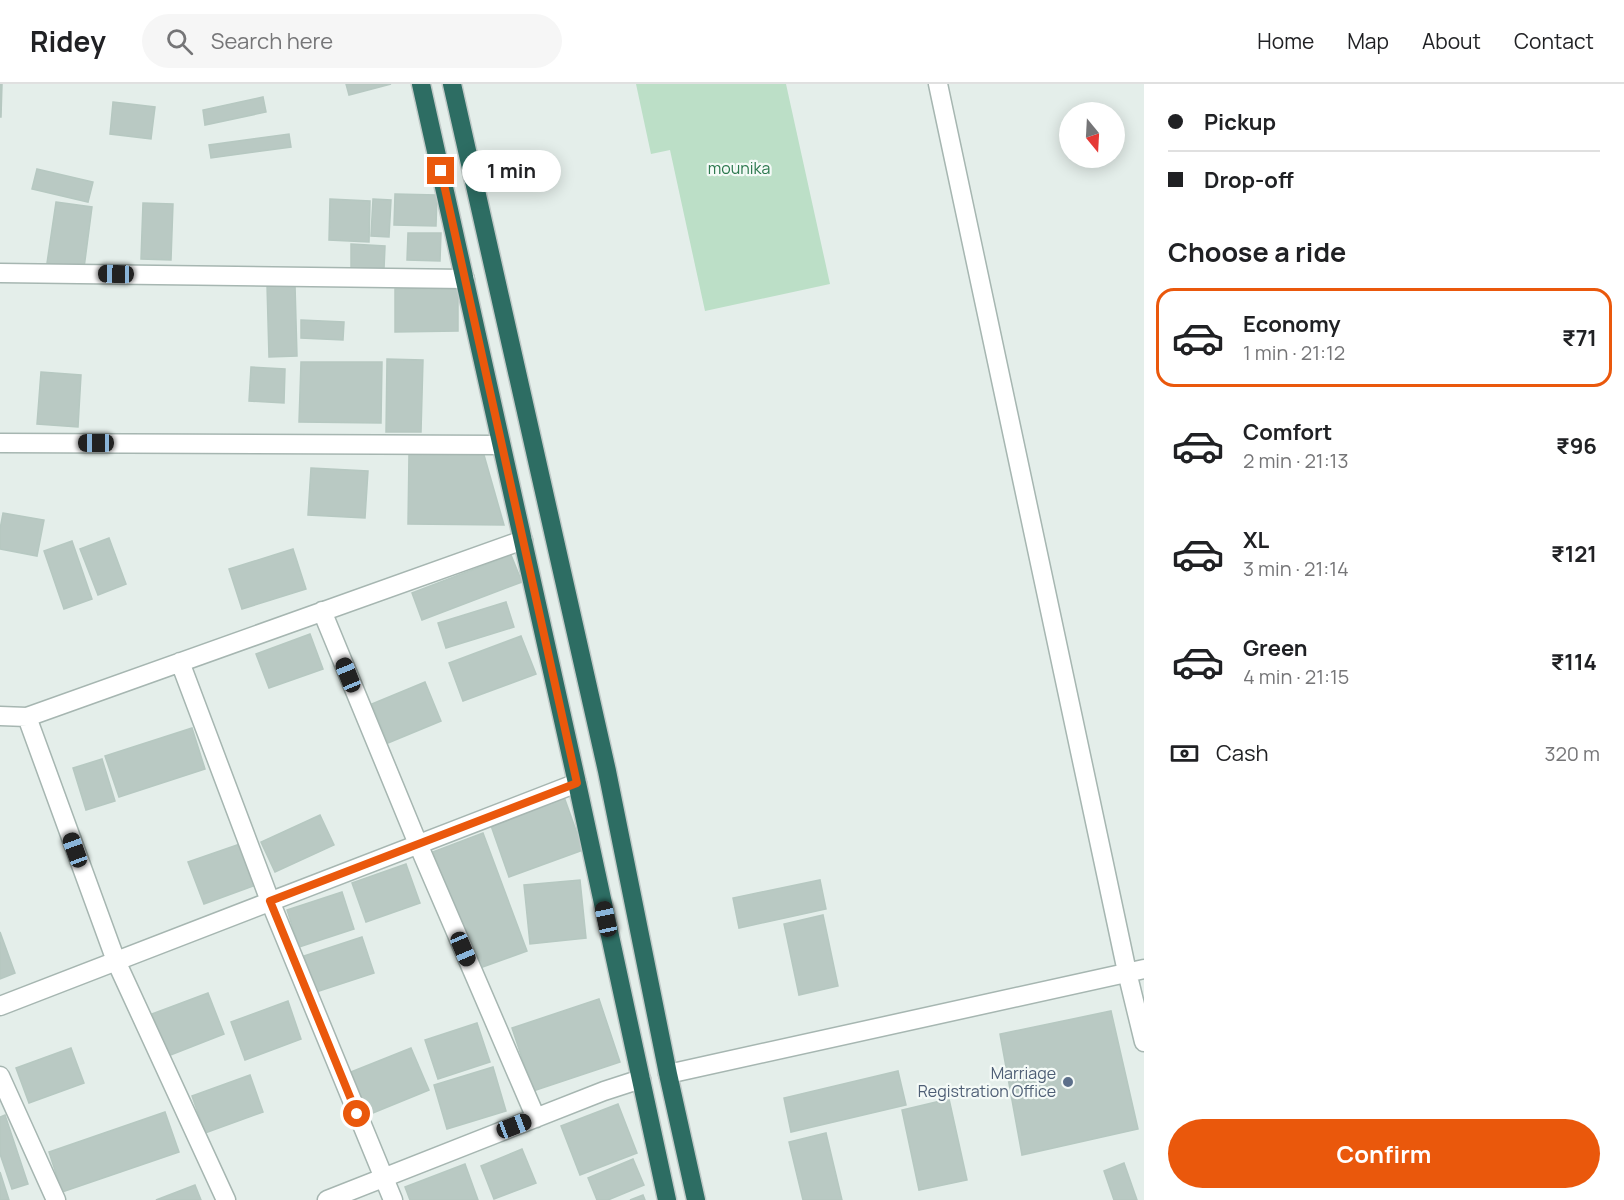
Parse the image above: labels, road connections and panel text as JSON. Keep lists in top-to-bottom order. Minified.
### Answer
{"parks":["mounika"],"places":["Marriage Registration Office"],"north":"bottom","page":{"header":"Ridey","search":"Search here","nav":["Home","Map","About","Contact"],"banner":["Pickup","Drop-off"],"bubble":"1 min","heading":"Choose a ride","list":[{"name":"Economy","note":"1 min · 21:12","value":"₹71"},{"name":"Comfort","note":"2 min · 21:13","value":"₹96"},{"name":"XL","note":"3 min · 21:14","value":"₹121"},{"name":"Green","note":"4 min · 21:15","value":"₹114"}],"pay":["Cash","320 m"],"buttons":"Confirm"}}
